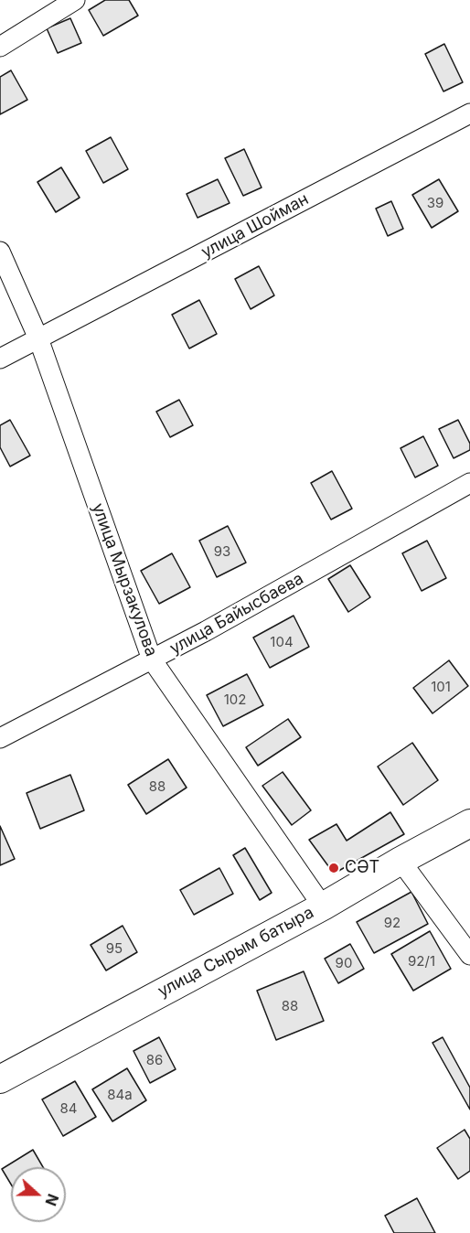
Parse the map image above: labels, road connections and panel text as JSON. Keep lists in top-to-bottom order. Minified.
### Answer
{"streets":{"street":["улица Шойман","улица Мырзакулова","улица Байысбаева","улица Сырым батыра"]},"crossings":[["улица Шойман","улица Мырзакулова"],["улица Мырзакулова","улица Байысбаева"],["улица Мырзакулова","улица Сырым батыра"]],"places":["СƏТ"],"house_numbers":["39","93","104","101","102","88","92","95","92/1","90","88","86","84а","84"],"north":"right"}
